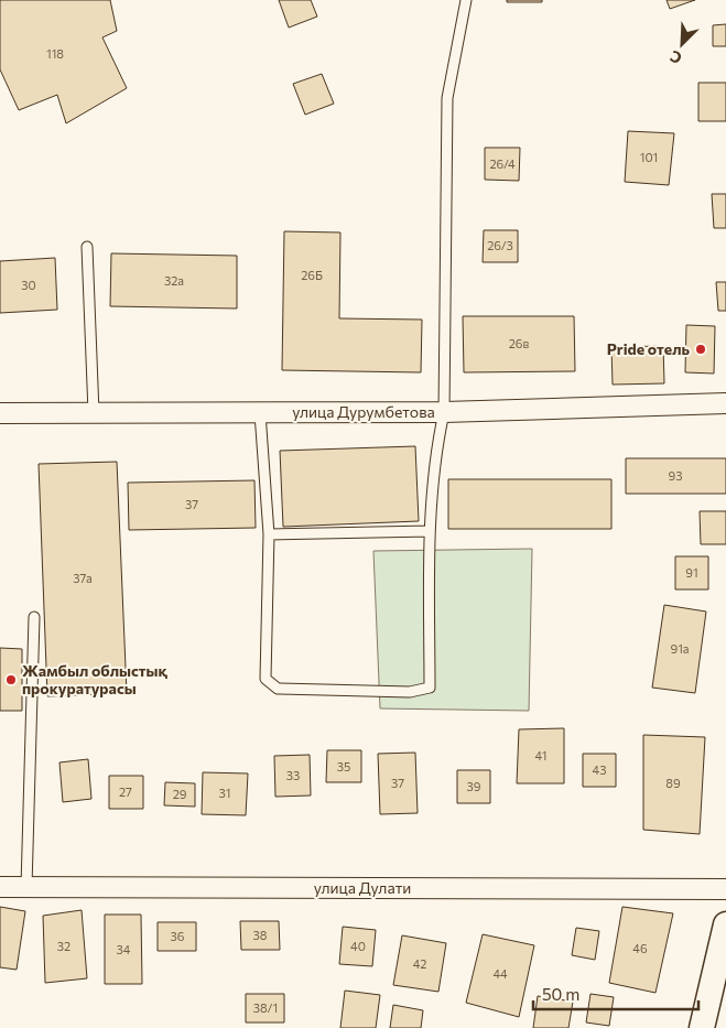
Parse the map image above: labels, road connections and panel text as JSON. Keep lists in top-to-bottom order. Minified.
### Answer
{"streets":{"street":["улица Дурумбетова","улица Дулати"]},"places":["Pride отель","Жамбыл облыстық прокуратурасы"],"house_numbers":["118","101","26/4","26/3","26Б","32а","30","26в","93","37","91","37а","91а","41","35","43","33","37","89","39","27","31","29","38","36","32","40","46","34","42","44","38/1"],"scale_bar":"50 m","north":"bottom left"}
